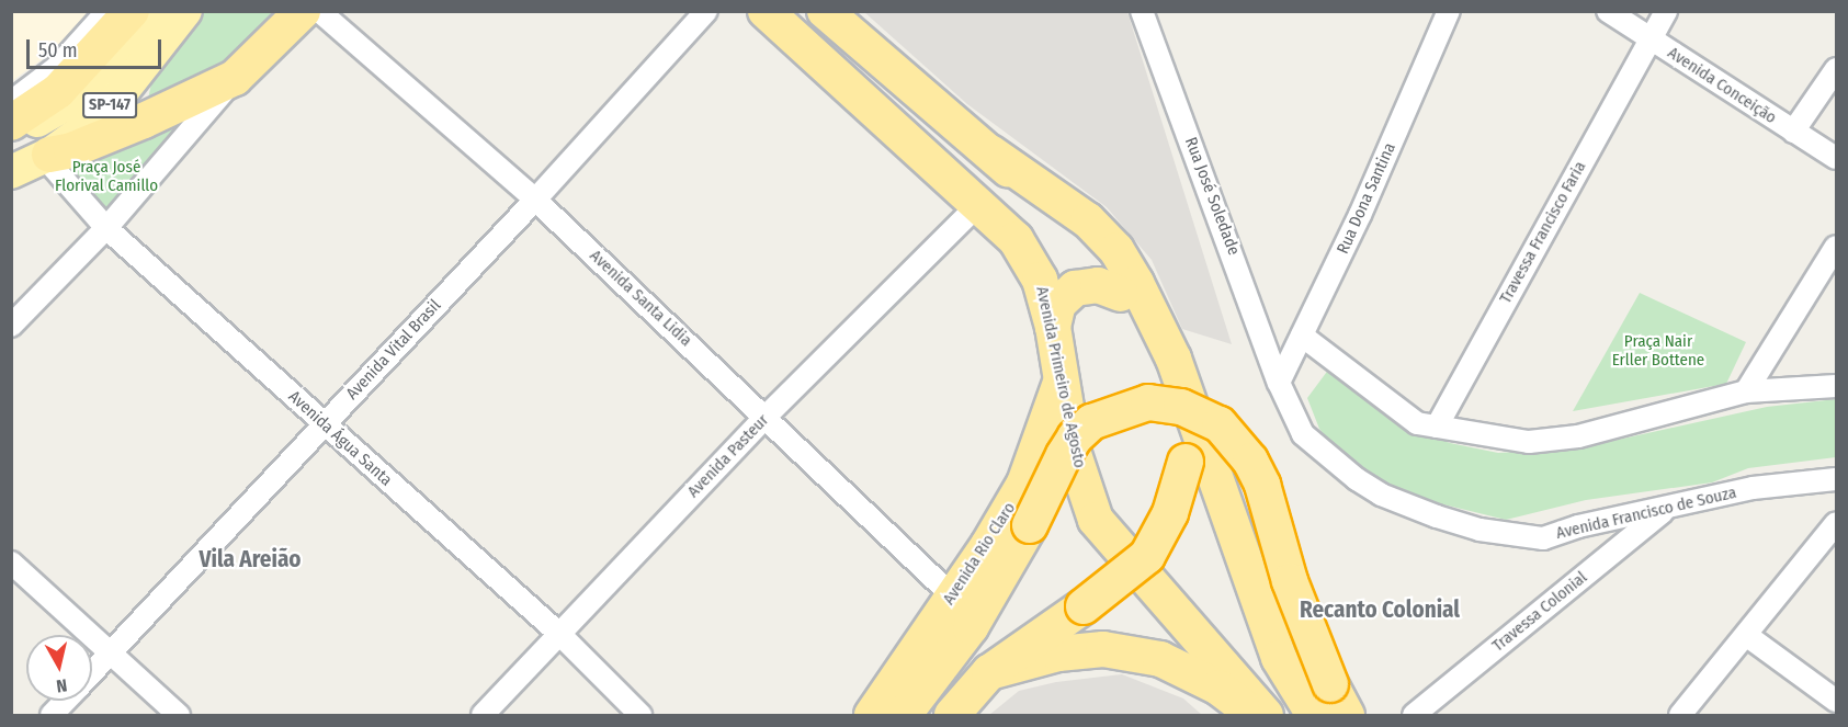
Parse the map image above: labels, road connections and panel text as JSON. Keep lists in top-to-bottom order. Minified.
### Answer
{"streets":{"highway":["Avenida Primeiro de Agosto","Avenida Rio Claro"],"main road":["SP-147"],"street":["Avenida Conceição","Rua José Soledade","Rua Dona Santina","Travessa Francisco Faria","Avenida Santa Lidia","Avenida Vital Brasil","Avenida Água Santa","Avenida Pasteur","Avenida Francisco de Souza","Travessa Colonial"]},"crossings":[["Avenida Conceição","Travessa Francisco Faria"],["SP-147","Avenida Água Santa"],["Rua José Soledade","Rua Dona Santina"],["Rua José Soledade","Avenida Francisco de Souza"],["Rua Dona Santina","Avenida Francisco de Souza"],["Avenida Santa Lidia","Avenida Vital Brasil"],["Avenida Santa Lidia","Avenida Pasteur"],["Avenida Santa Lidia","Avenida Rio Claro"],["Avenida Vital Brasil","Avenida Água Santa"],["Avenida Primeiro de Agosto","Avenida Pasteur"],["Avenida Primeiro de Agosto","Avenida Rio Claro"],["Avenida Água Santa","Avenida Pasteur"],["Avenida Francisco de Souza","Travessa Colonial"]],"districts":["Vila Areião","Recanto Colonial"],"parks":["Praça José Florival Camillo","Praça Nair Erller Bottene"],"scale_bar":"50 m","north":"bottom"}
